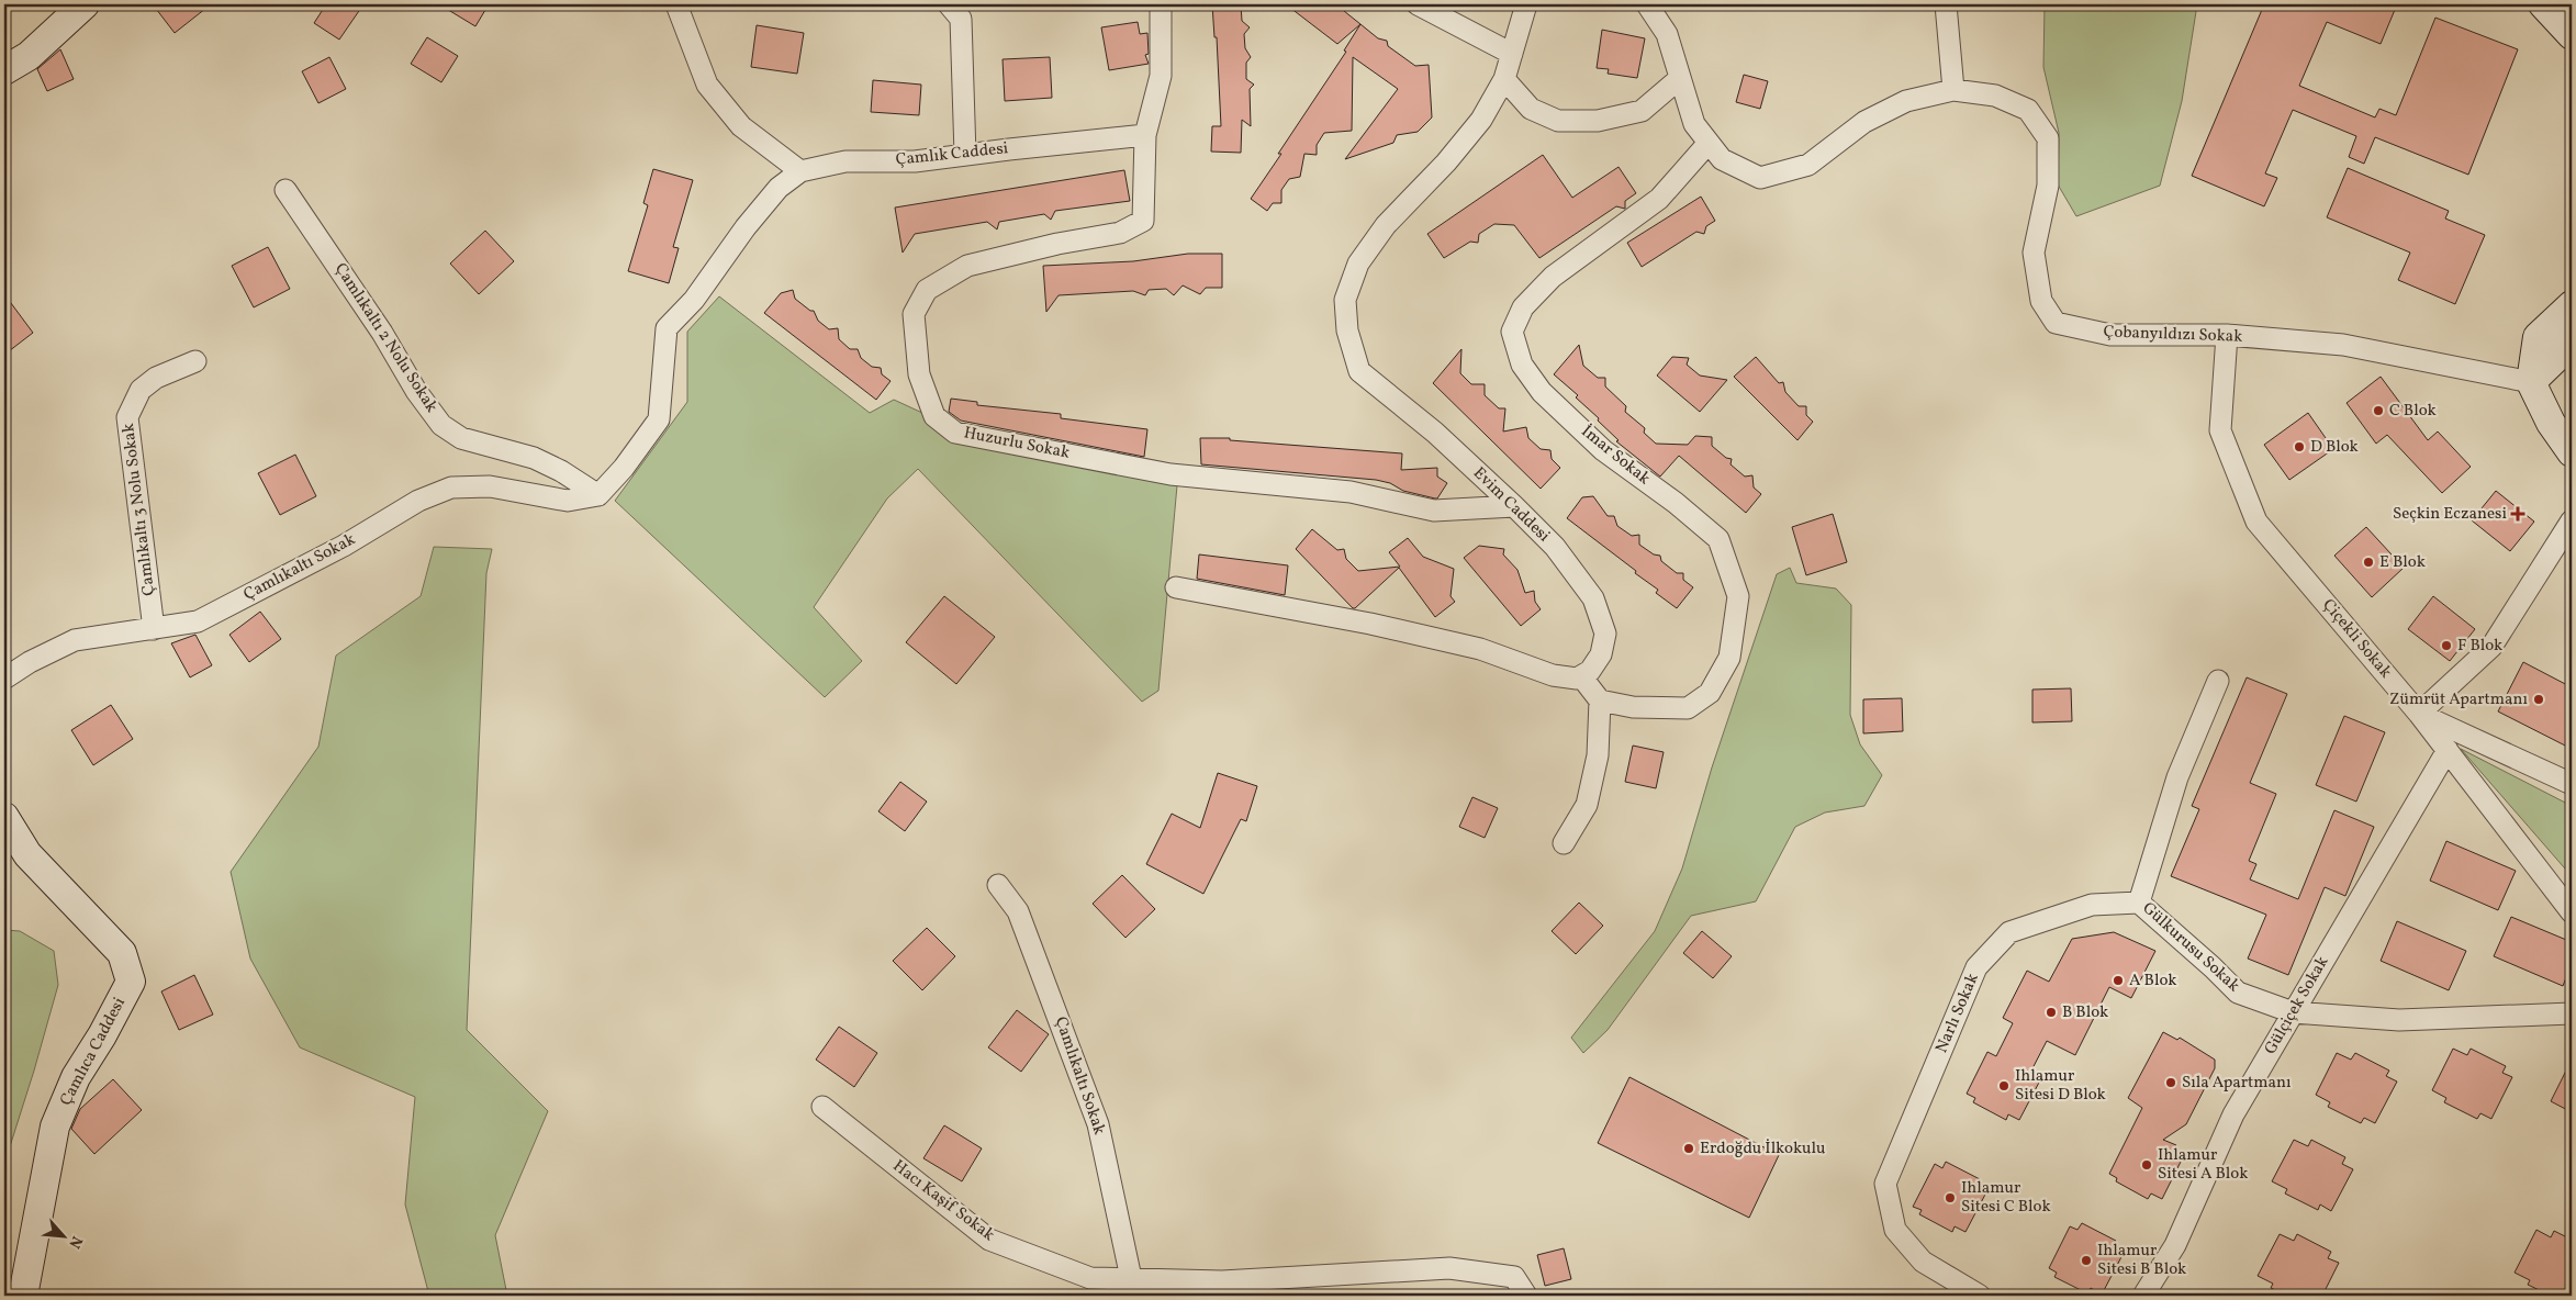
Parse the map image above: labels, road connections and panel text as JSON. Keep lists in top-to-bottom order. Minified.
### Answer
{"streets":{"street":["Çamlık Caddesi","Çobanyıldızı Sokak","Çamlıkaltı 2 Nolu Sokak","Huzurlu Sokak","İmar Sokak","Evim Caddesi","Çamlıkaltı 3 Nolu Sokak","Çamlıkaltı Sokak","Çiçekli Sokak","Gülkurusu Sokak","Gülçiçek Sokak","Narlı Sokak","Çamlıca Caddesi","Hacı Kaşif Sokak"]},"crossings":[["Çamlık Caddesi","Çamlıkaltı 2 Nolu Sokak"],["Çamlık Caddesi","Huzurlu Sokak"],["Çamlık Caddesi","Çamlıkaltı Sokak"],["Çobanyıldızı Sokak","İmar Sokak"],["Çobanyıldızı Sokak","Çiçekli Sokak"],["Çamlıkaltı 2 Nolu Sokak","Çamlıkaltı Sokak"],["Huzurlu Sokak","Evim Caddesi"],["Çamlıkaltı 3 Nolu Sokak","Çamlıkaltı Sokak"],["Çamlıkaltı Sokak","Hacı Kaşif Sokak"],["Çiçekli Sokak","Gülçiçek Sokak"],["Gülkurusu Sokak","Gülçiçek Sokak"],["Gülkurusu Sokak","Narlı Sokak"]],"places":{"other":["C Blok","D Blok","E Blok","F Blok","Zümrüt Apartmanı","A Blok","B Blok","Sıla Apartmanı","Ihlamur Sitesi D Blok","Erdoğdu İlkokulu","Ihlamur Sitesi A Blok","Ihlamur Sitesi C Blok","Ihlamur Sitesi B Blok"],"health":["Seçkin Eczanesi"]},"north":"bottom right"}
